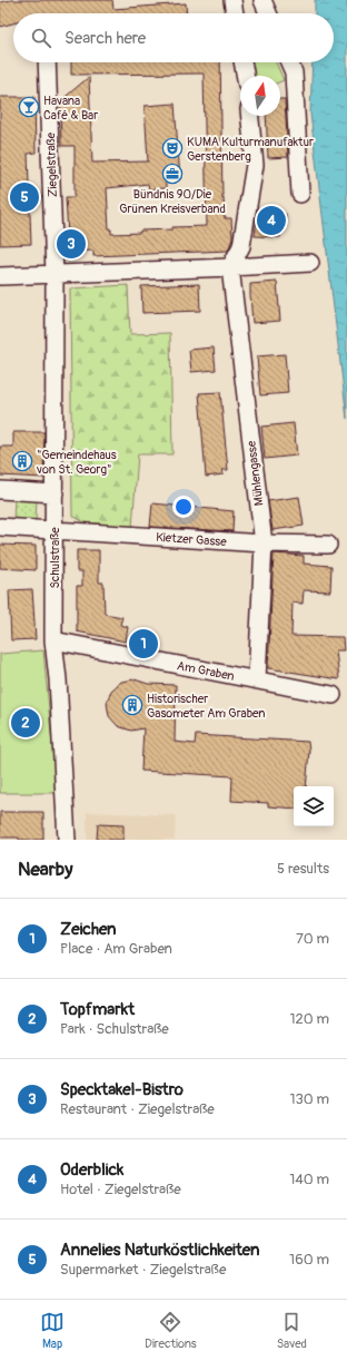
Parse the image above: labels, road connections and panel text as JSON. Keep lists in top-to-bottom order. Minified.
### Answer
{"streets":{"street":["Ziegelstraße","Mühlengasse","Kietzer Gasse","Schulstraße","Am Graben"]},"crossings":[["Ziegelstraße","Schulstraße"],["Mühlengasse","Kietzer Gasse"],["Mühlengasse","Am Graben"],["Kietzer Gasse","Schulstraße"],["Schulstraße","Am Graben"]],"places":{"bar":["Havana Café & Bar"],"theatre":["KUMA Kulturmanufaktur Gerstenberg"],"office":["Bündnis 90/Die Grünen Kreisverband"],"building":["\"Gemeindehaus von St. Georg\"","Historischer Gasometer Am Graben"]},"north":"top","page":{"search":"Search here","pins":["5","4","3","1","2"],"heading":["Nearby","5 results"],"list":[{"mark":"1","name":"Zeichen","note":"Place · Am Graben","value":"70 m"},{"mark":"2","name":"Topfmarkt","note":"Park · Schulstraße","value":"120 m"},{"mark":"3","name":"Specktakel-Bistro","note":"Restaurant · Ziegelstraße","value":"130 m"},{"mark":"4","name":"Oderblick","note":"Hotel · Ziegelstraße","value":"140 m"},{"mark":"5","name":"Annelies Naturköstlichkeiten","note":"Supermarket · Ziegelstraße","value":"160 m"}],"nav":["Map","Directions","Saved"]}}
